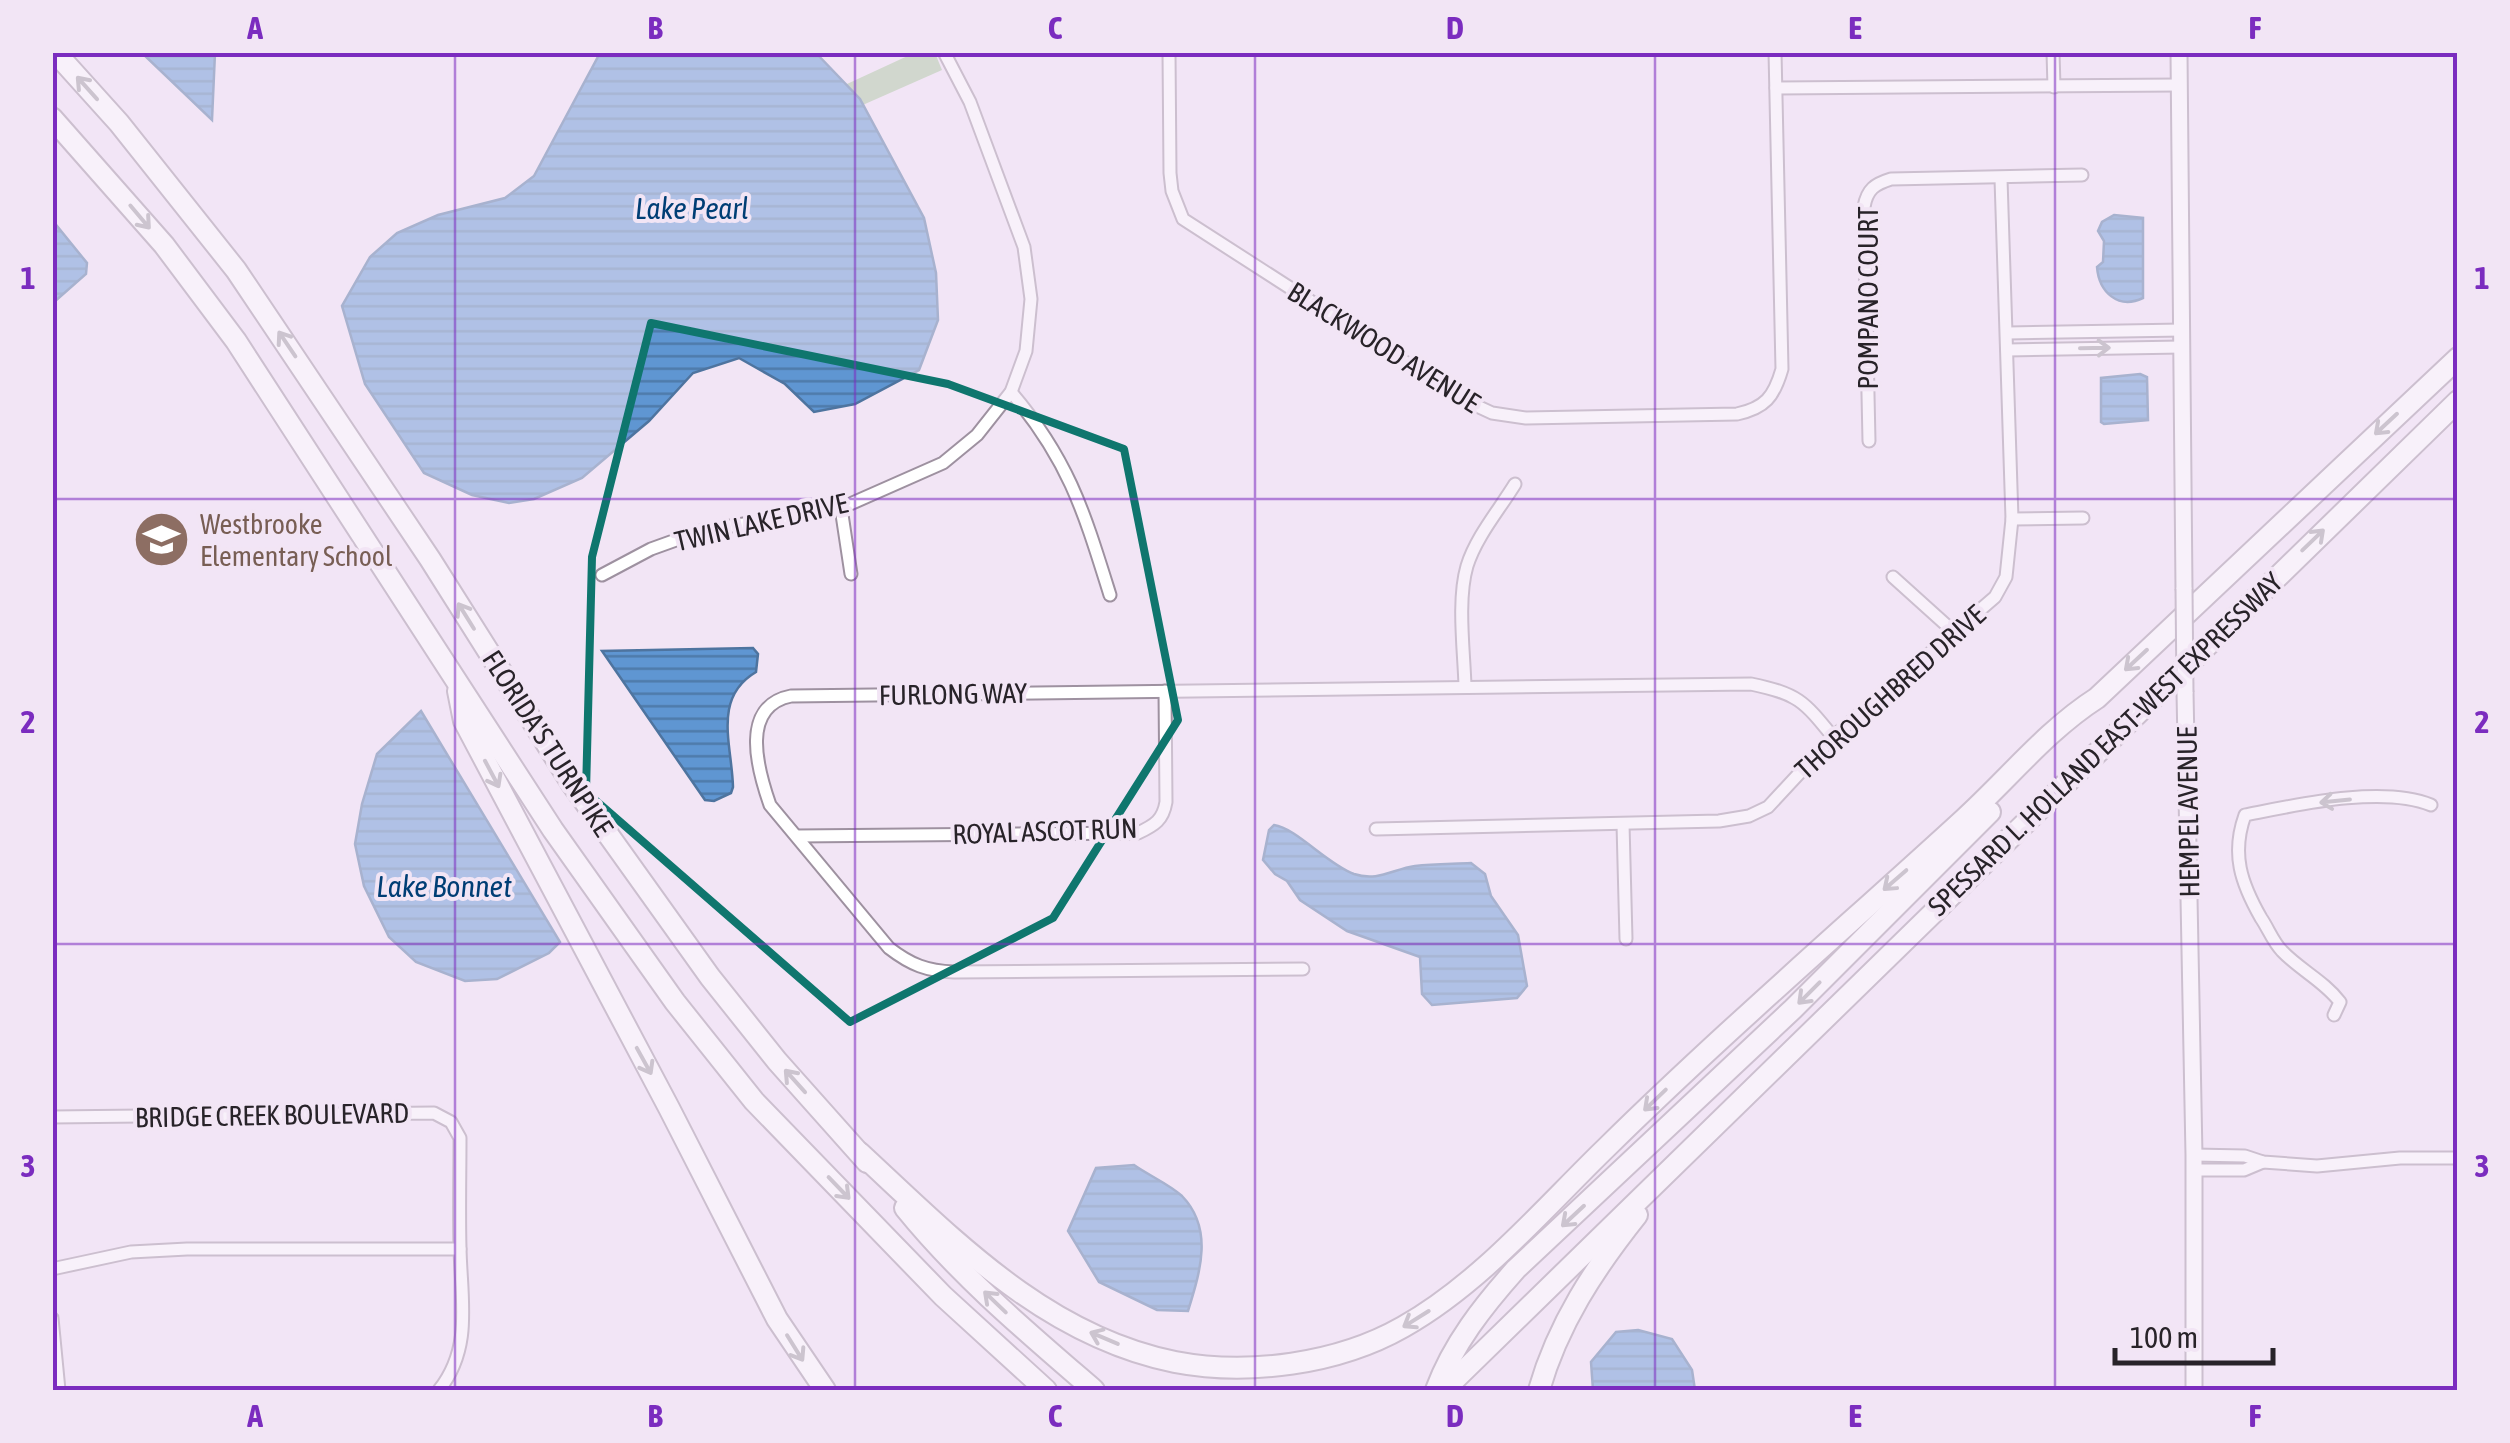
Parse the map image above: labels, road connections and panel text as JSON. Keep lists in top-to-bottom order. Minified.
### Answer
{"streets":{"highway":["FLORIDA'S TURNPIKE","SPESSARD L. HOLLAND EAST-WEST EXPRESSWAY"],"street":["POMPANO COURT","BLACKWOOD AVENUE","TWIN LAKE DRIVE","THOROUGHBRED DRIVE","FURLONG WAY","HEMPEL AVENUE","ROYAL ASCOT RUN","BRIDGE CREEK BOULEVARD"]},"crossings":[["POMPANO COURT","THOROUGHBRED DRIVE"],["THOROUGHBRED DRIVE","FURLONG WAY"],["FURLONG WAY","ROYAL ASCOT RUN"]],"water":["Lake Pearl","Lake Bonnet"],"places":{"school or university":["Westbrooke Elementary School"]},"scale_bar":"100 m","grid":{"columns":["A","B","C","D","E","F"],"rows":["1","2","3"]}}
